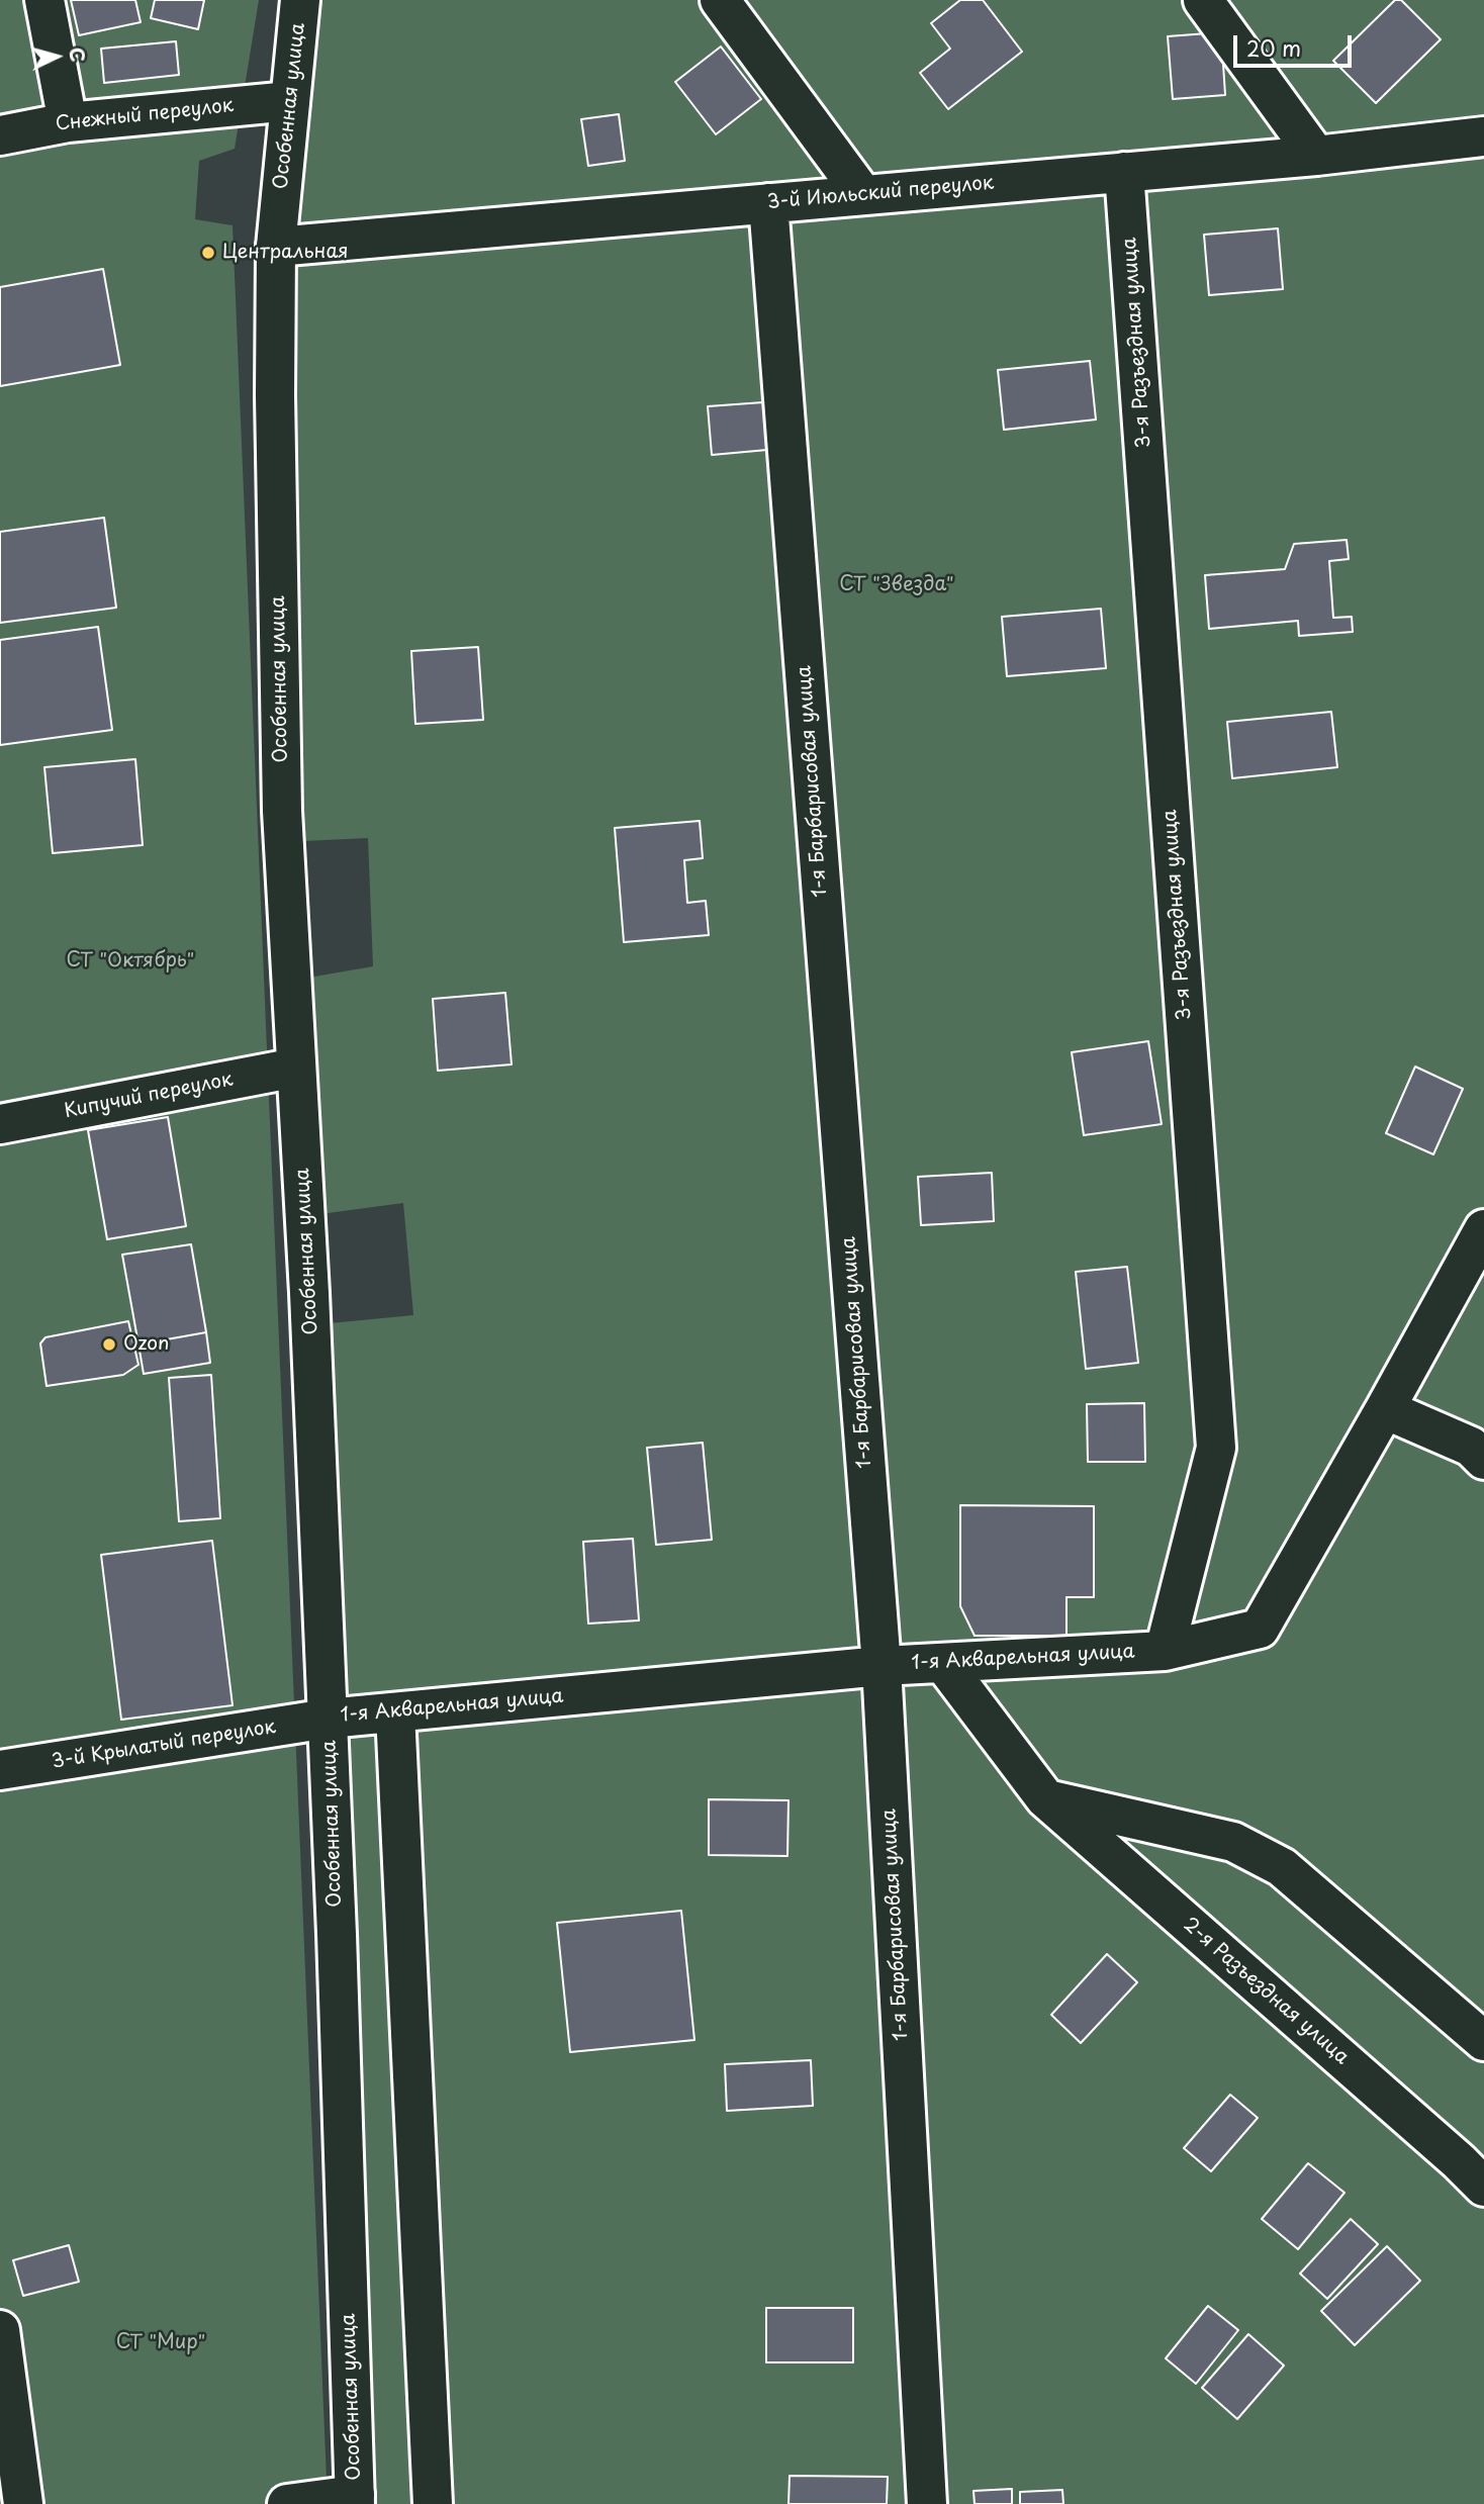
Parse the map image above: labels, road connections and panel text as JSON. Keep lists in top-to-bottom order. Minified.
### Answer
{"streets":{"main road":["Особенная улица","Снежный переулок","3-й Июльский переулок","3-я Разъездная улица","1-я Барбарисовая улица","Кипучий переулок","1-я Акварельная улица","3-й Крылатый переулок","2-я Разъездная улица"]},"crossings":[["Особенная улица","Снежный переулок"],["Особенная улица","3-й Июльский переулок"],["Особенная улица","Кипучий переулок"],["Особенная улица","1-я Акварельная улица"],["Особенная улица","3-й Крылатый переулок"],["3-й Июльский переулок","3-я Разъездная улица"],["3-й Июльский переулок","1-я Барбарисовая улица"],["3-я Разъездная улица","1-я Акварельная улица"],["1-я Барбарисовая улица","1-я Акварельная улица"],["1-я Акварельная улица","3-й Крылатый переулок"],["1-я Акварельная улица","2-я Разъездная улица"]],"parks":["СТ \"Звезда\"","СТ \"Октябрь\"","СТ \"Мир\""],"places":["Центральная","Ozon"],"scale_bar":"20 m","north":"right"}
